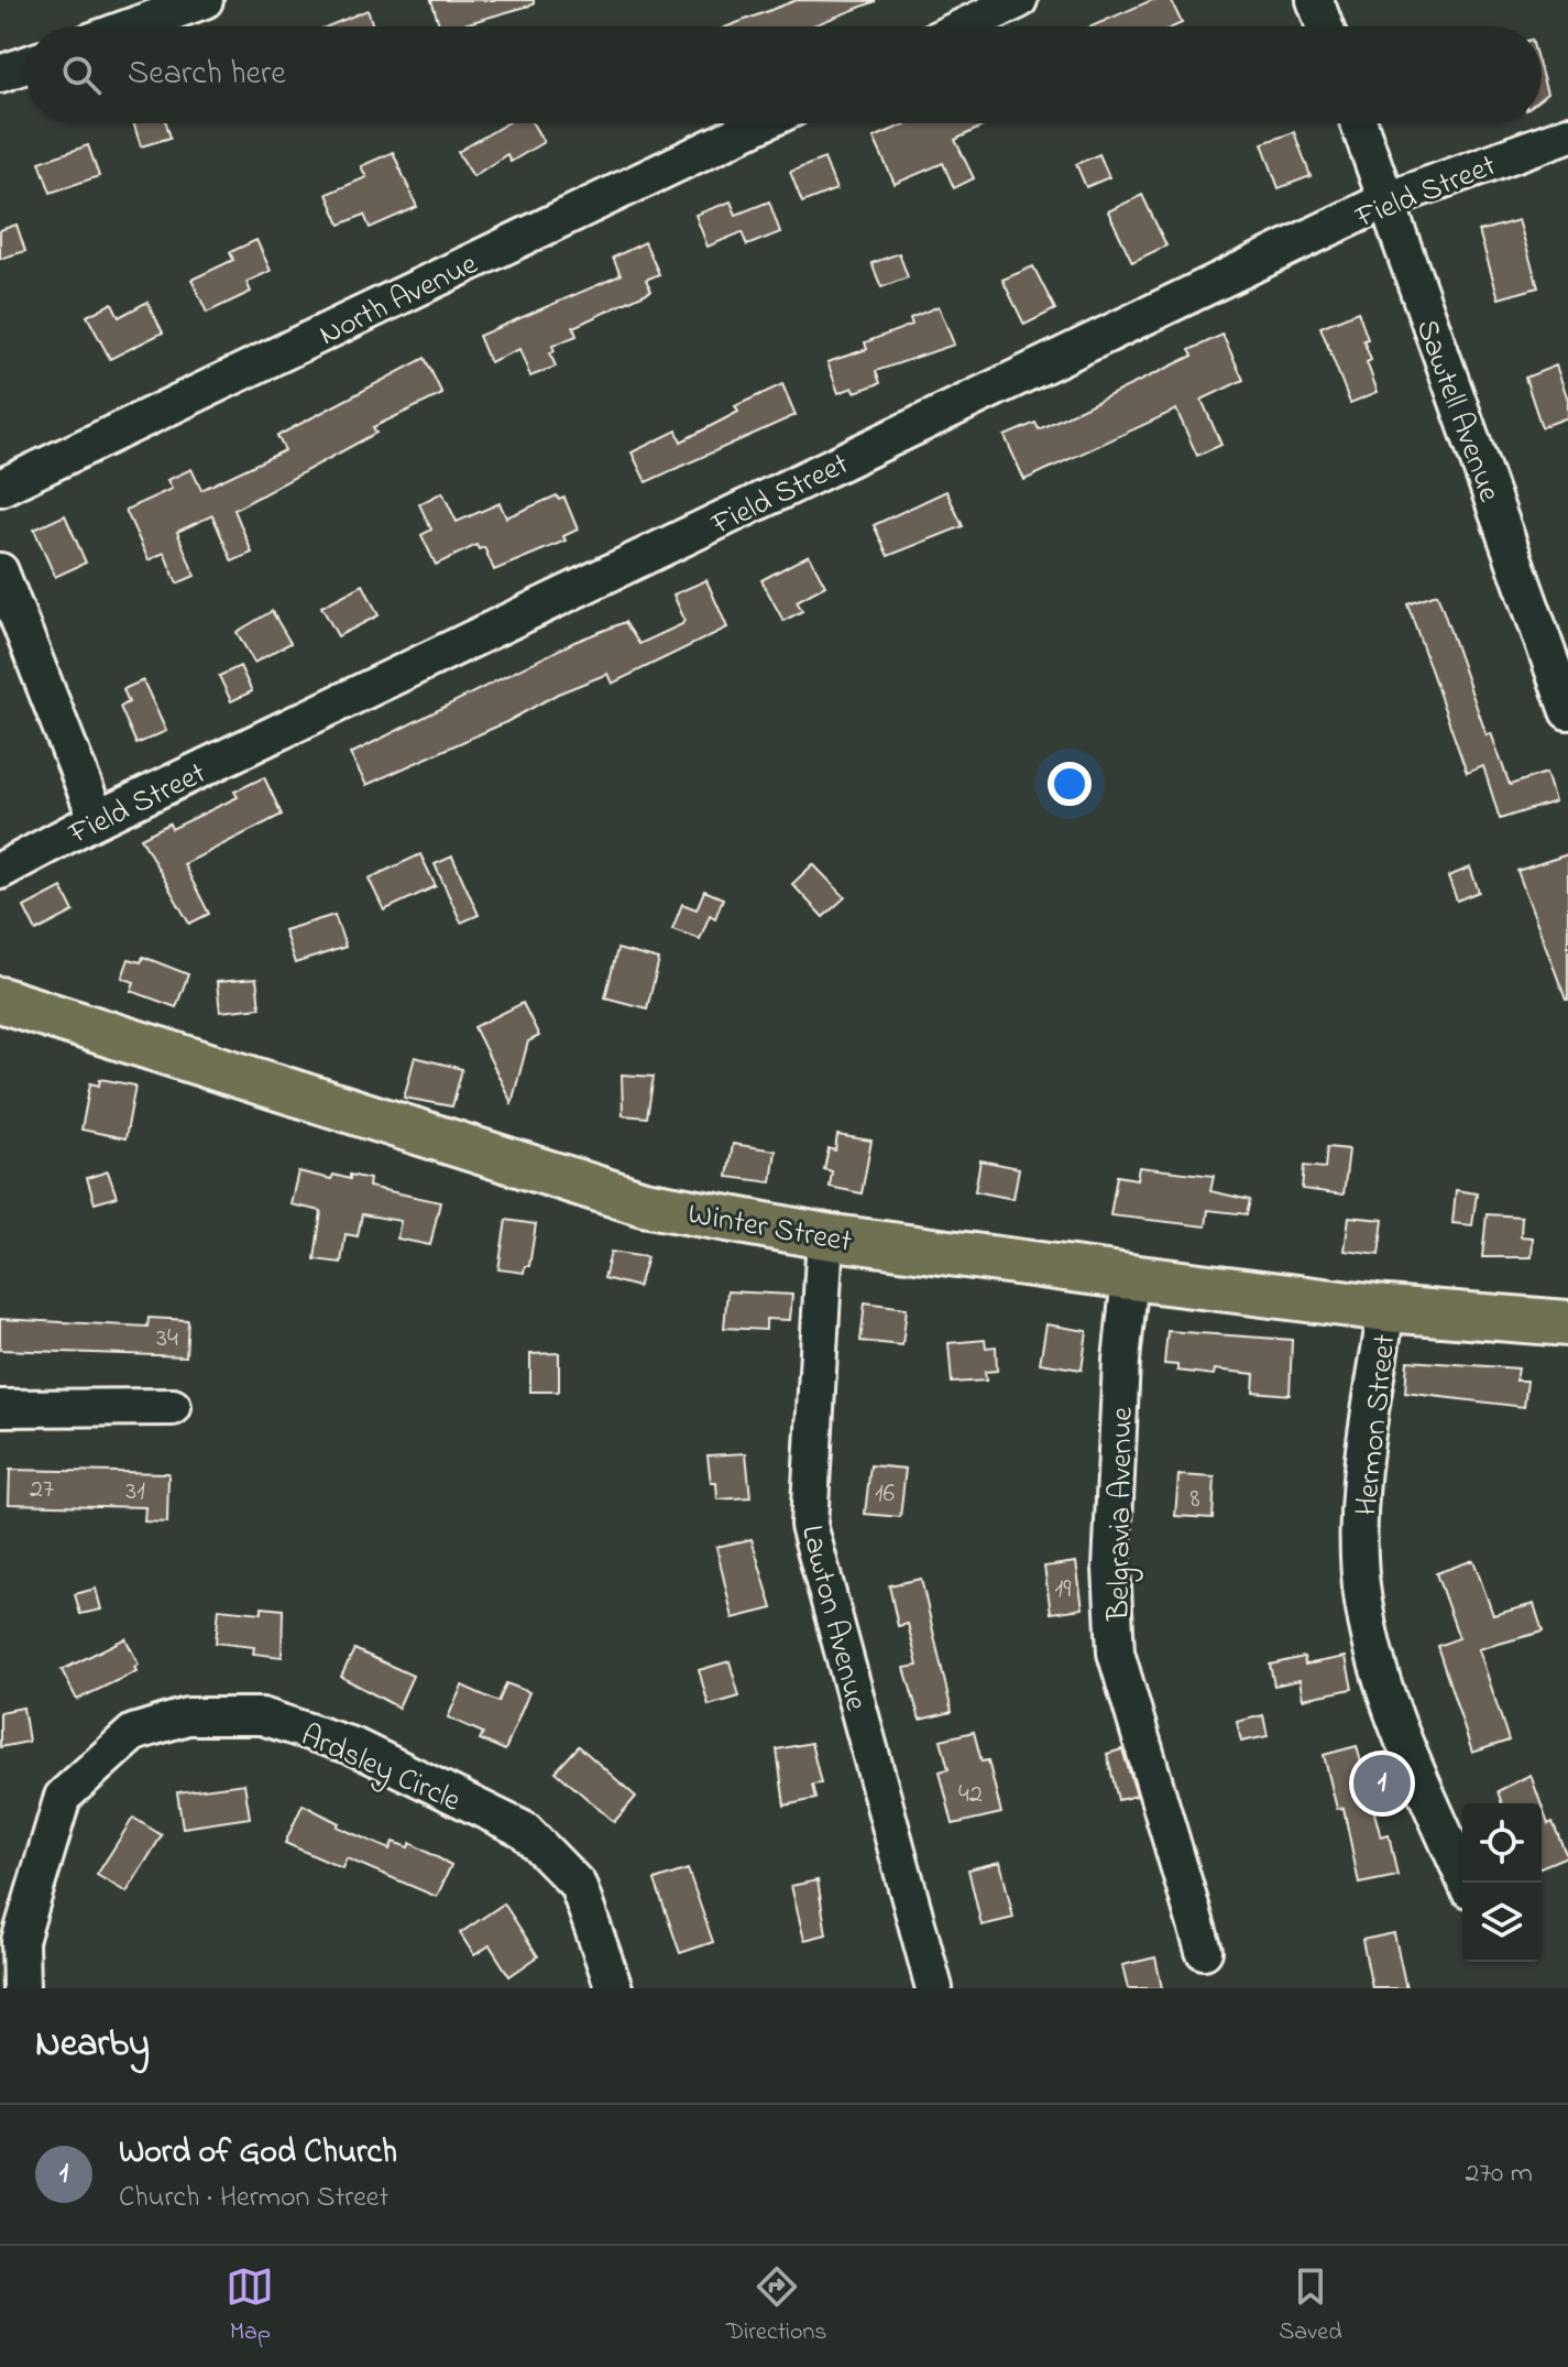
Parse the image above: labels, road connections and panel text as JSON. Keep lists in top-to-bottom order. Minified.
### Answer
{"streets":{"main road":["Winter Street"],"street":["Field Street","North Avenue","Sawtell Avenue","Hermon Street","Belgravia Avenue","Lawton Avenue","Ardsley Circle"]},"crossings":[["Field Street","Sawtell Avenue"],["Winter Street","Hermon Street"],["Winter Street","Belgravia Avenue"],["Winter Street","Lawton Avenue"]],"house_numbers":["34","27","31","16","8","19","42"],"page":{"search":"Search here","pins":"1","heading":"Nearby","list":[{"mark":"1","name":"Word of God Church","note":"Church · Hermon Street","value":"270 m"}],"nav":["Map","Directions","Saved"]}}
